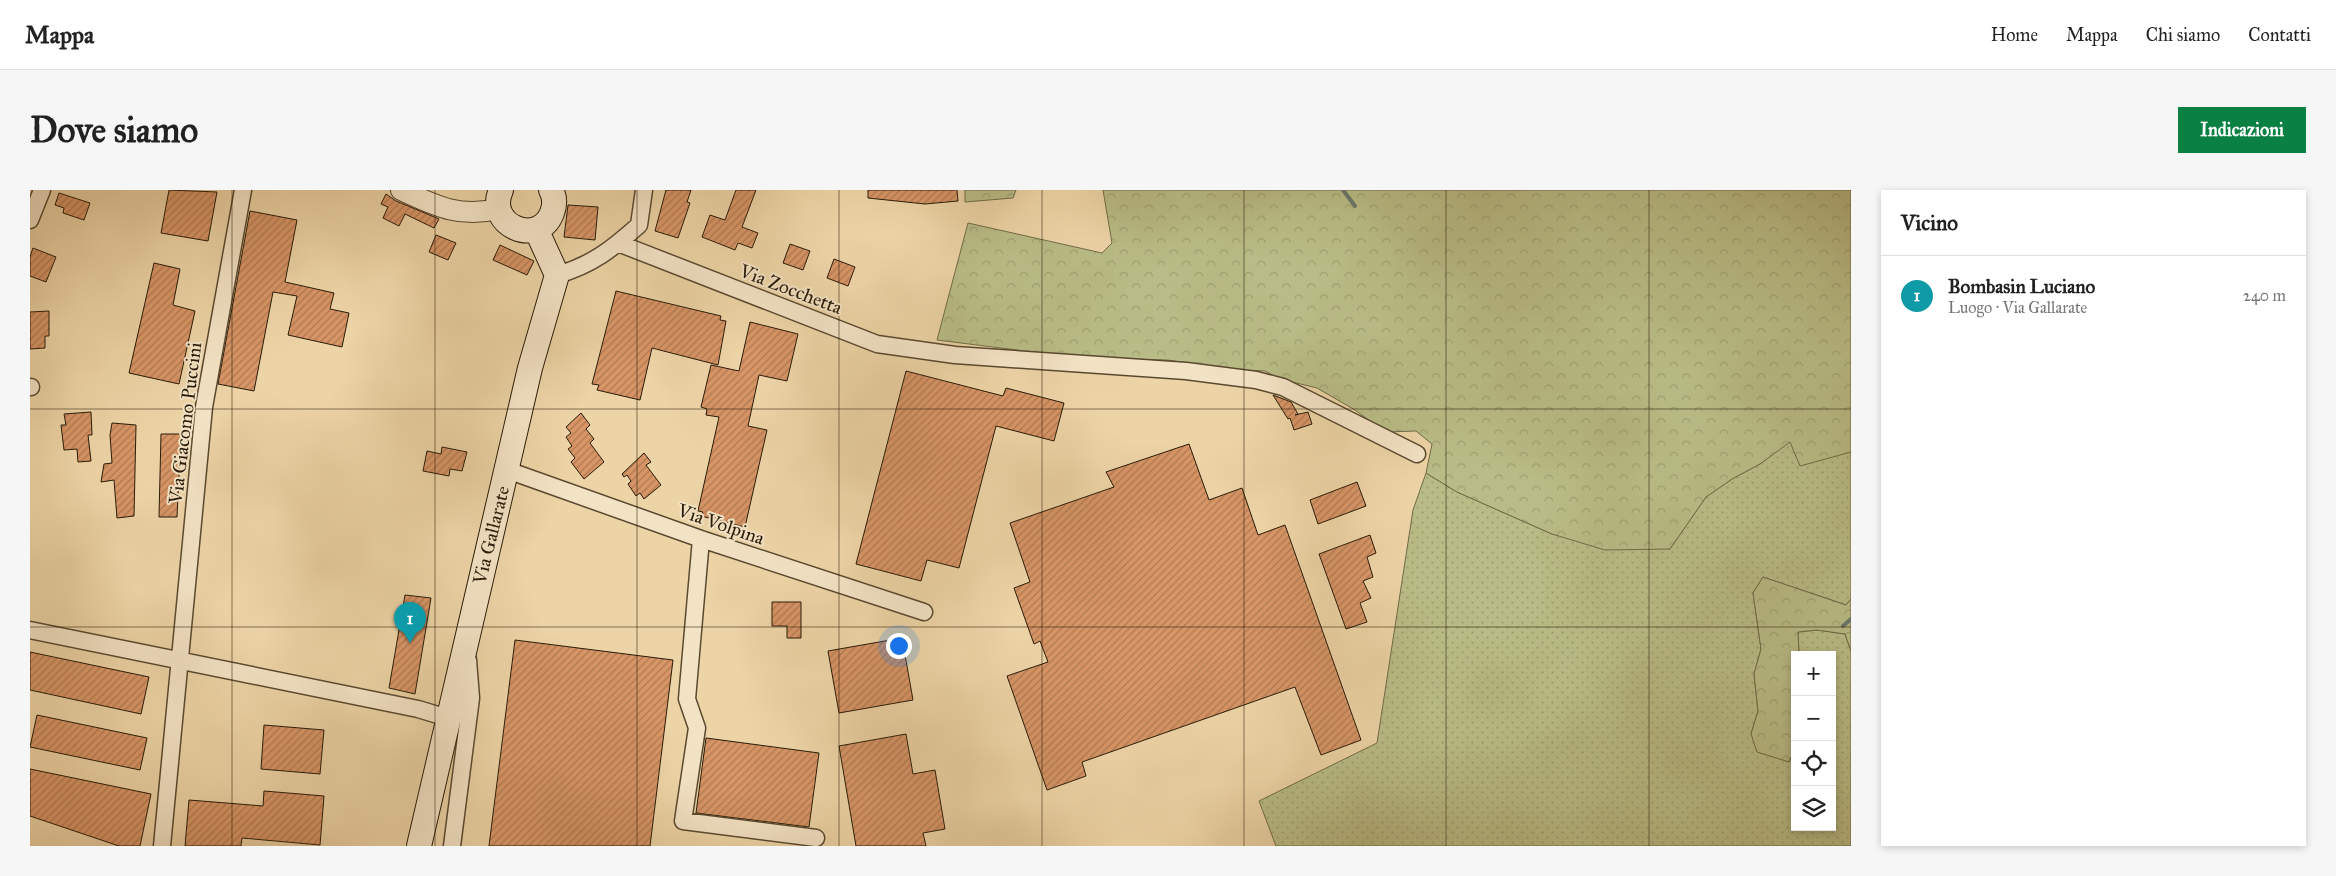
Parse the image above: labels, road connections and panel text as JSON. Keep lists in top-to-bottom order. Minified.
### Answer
{"streets":{"main road":["Via Gallarate"],"street":["Via Zocchetta","Via Giacomo Puccini","Via Volpina"]},"crossings":[["Via Volpina","Via Gallarate"]],"page":{"header":"Mappa","nav":["Home","Mappa","Chi siamo","Contatti"],"buttons":"Indicazioni","title":"Dove siamo","heading":"Vicino","list":[{"mark":"1","name":"Bombasin Luciano","note":"Luogo · Via Gallarate","value":"240 m"}],"pins":"1","map_buttons":["+","−"]}}
